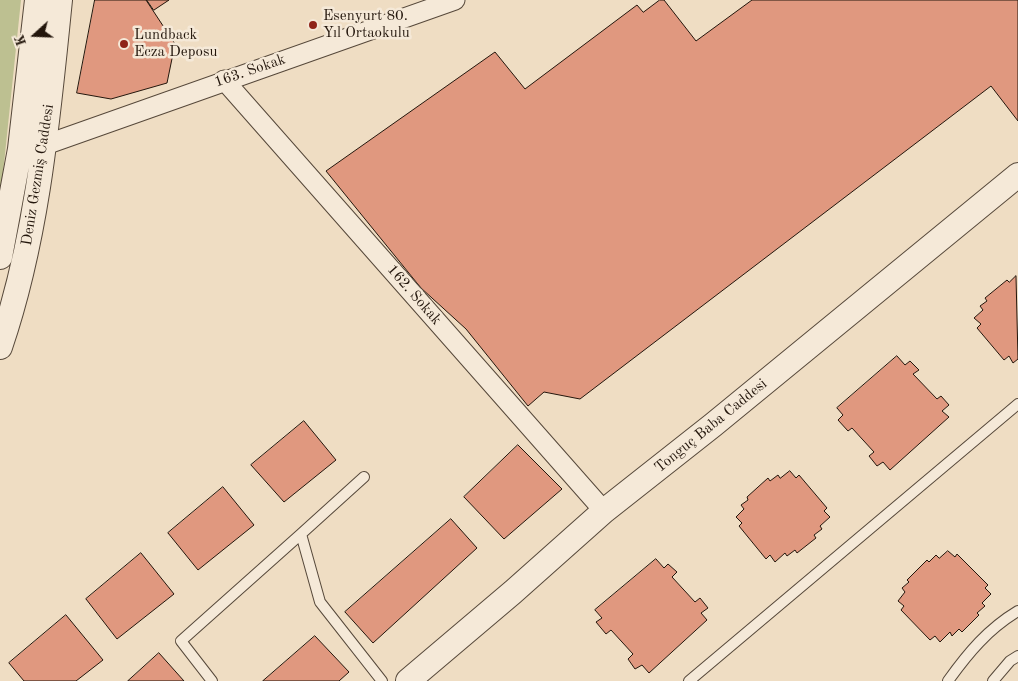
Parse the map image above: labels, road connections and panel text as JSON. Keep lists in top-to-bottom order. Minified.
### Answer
{"streets":{"street":["163. Sokak","Deniz Gezmiş Caddesi","162. Sokak","Tonguç Baba Caddesi"]},"crossings":[["163. Sokak","Deniz Gezmiş Caddesi"],["163. Sokak","162. Sokak"],["162. Sokak","Tonguç Baba Caddesi"]],"places":["Esenyurt 80. Yıl Ortaokulu","Lundback Ecza Deposu"],"north":"left"}
